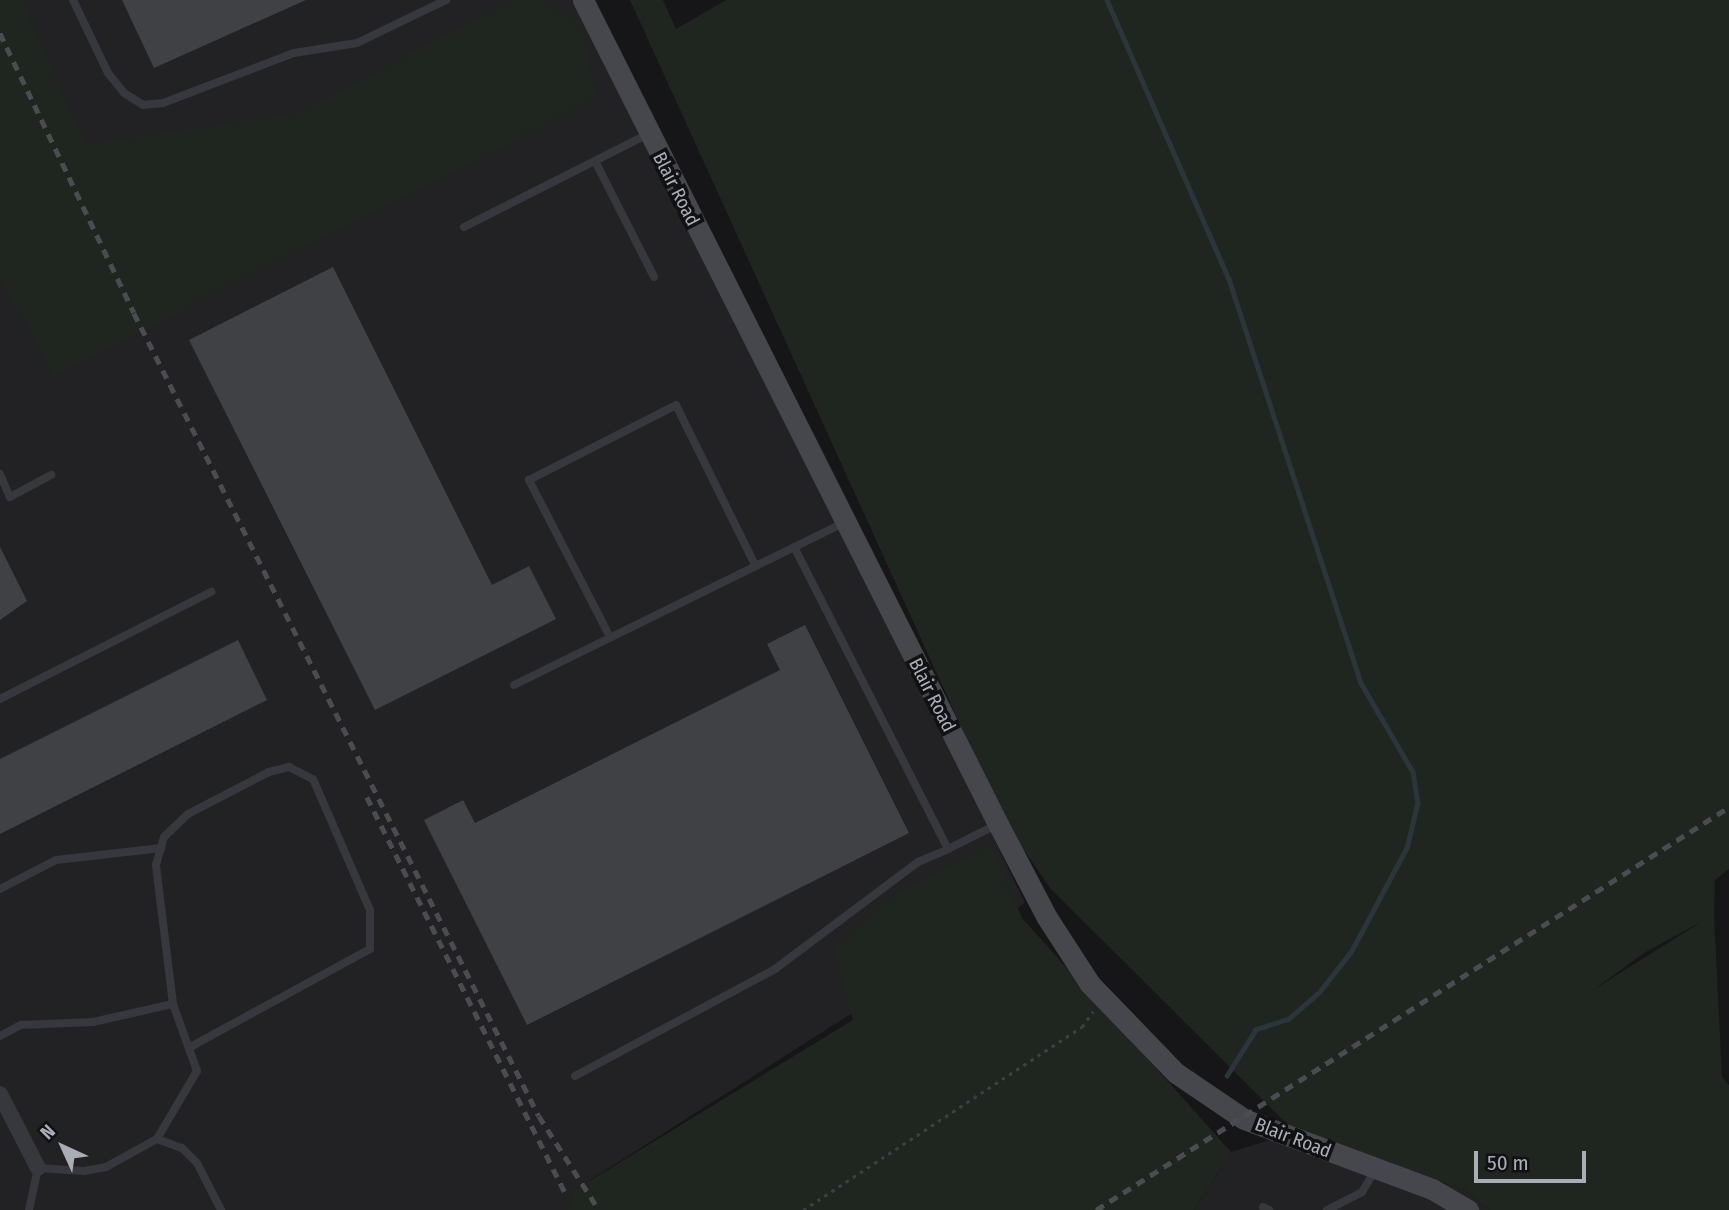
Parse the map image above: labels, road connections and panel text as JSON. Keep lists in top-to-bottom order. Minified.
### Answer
{"streets":{"street":["Blair Road"]},"scale_bar":"50 m","north":"top left"}
